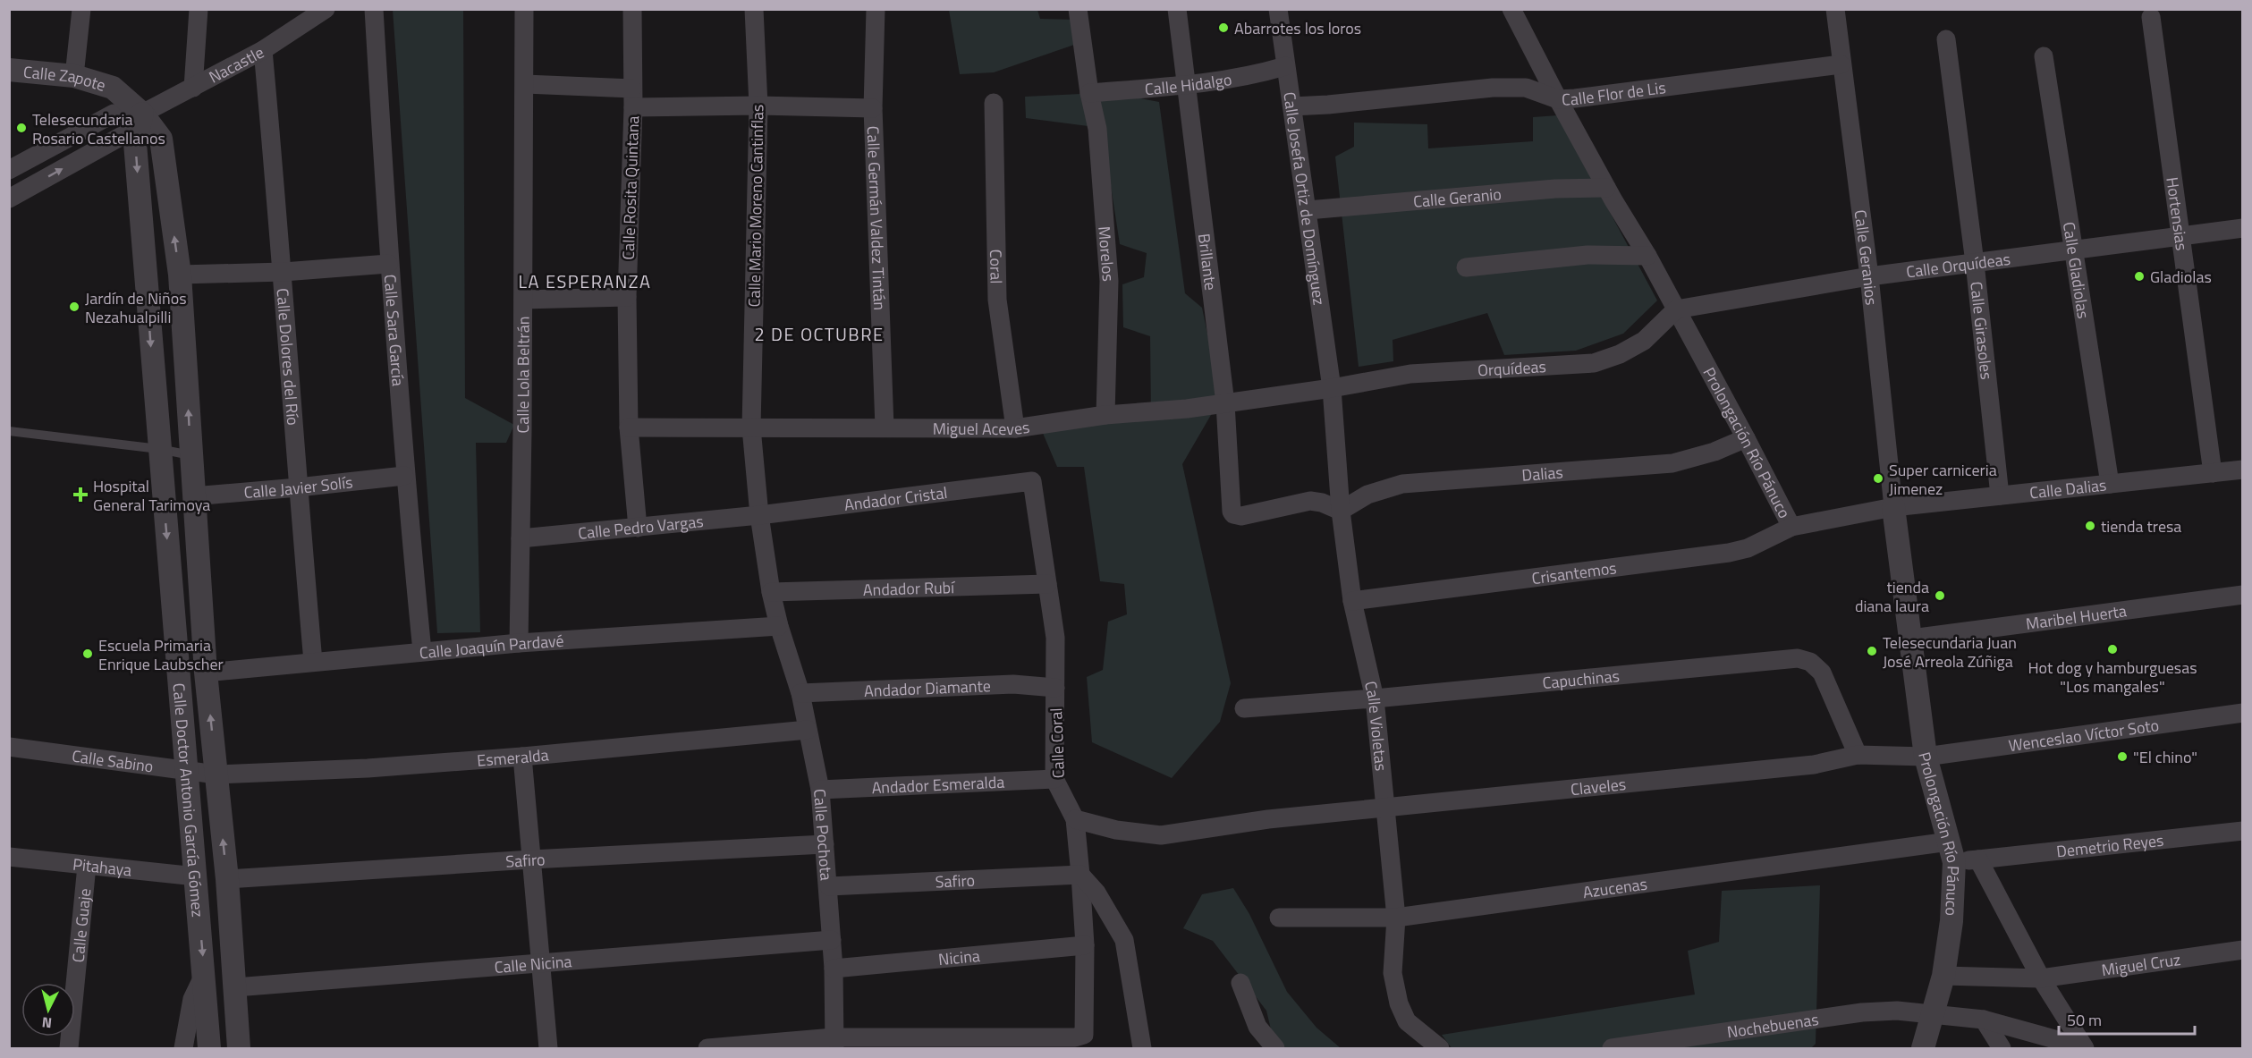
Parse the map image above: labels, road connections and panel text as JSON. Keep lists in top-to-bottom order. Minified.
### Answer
{"streets":{"street":["Nacastle","Calle Zapote","Calle Hidalgo","Calle Flor de Lis","Calle Rosita Quintana","Calle Geranio","Calle Josefa Ortiz de Domínguez","Calle Mario Moreno Cantinflas","Hortensias","Calle Germán Valdez Tintán","Morelos","Calle Geranios","Brillante","Calle Orquídeas","Coral","Calle Gladiolas","Calle Sara García","Calle Girasoles","Calle Dolores del Río","Orquídeas","Calle Lola Beltrán","Miguel Aceves","Prolongación Río Pánuco","Dalias","Calle Javier Solís","Calle Dalias","Andador Cristal","Calle Pedro Vargas","Crisantemos","Andador Rubí","Maribel Huerta","Calle Joaquín Pardavé","Capuchinas","Andador Diamante","Calle Violetas","Wenceslao Víctor Soto","Calle Coral","Esmeralda","Calle Sabino","Andador Esmeralda","Claveles","Calle Doctor Antonio García Gómez","Calle Pochota","Demetrio Reyes","Safiro","Pitahaya","Azucenas","Calle Guaje","Nicina","Miguel Cruz","Calle Nicina","Nochebuenas"]},"crossings":[["Nacastle","Calle Zapote"],["Nacastle","Calle Dolores del Río"],["Nacastle","Calle Doctor Antonio García Gómez"],["Calle Zapote","Calle Doctor Antonio García Gómez"],["Calle Hidalgo","Calle Josefa Ortiz de Domínguez"],["Calle Hidalgo","Morelos"],["Calle Hidalgo","Brillante"],["Calle Flor de Lis","Calle Josefa Ortiz de Domínguez"],["Calle Flor de Lis","Calle Geranios"],["Calle Flor de Lis","Prolongación Río Pánuco"],["Calle Rosita Quintana","Miguel Aceves"],["Calle Rosita Quintana","Calle Pedro Vargas"],["Calle Geranio","Calle Josefa Ortiz de Domínguez"],["Calle Geranio","Prolongación Río Pánuco"],["Calle Josefa Ortiz de Domínguez","Orquídeas"],["Calle Josefa Ortiz de Domínguez","Miguel Aceves"],["Calle Josefa Ortiz de Domínguez","Calle Violetas"],["Calle Mario Moreno Cantinflas","Miguel Aceves"],["Calle Mario Moreno Cantinflas","Andador Cristal"],["Calle Mario Moreno Cantinflas","Calle Pedro Vargas"],["Calle Mario Moreno Cantinflas","Andador Rubí"],["Calle Mario Moreno Cantinflas","Calle Joaquín Pardavé"],["Calle Mario Moreno Cantinflas","Calle Pochota"],["Hortensias","Calle Orquídeas"],["Hortensias","Calle Dalias"],["Calle Germán Valdez Tintán","Miguel Aceves"],["Morelos","Miguel Aceves"],["Calle Geranios","Calle Orquídeas"],["Calle Geranios","Prolongación Río Pánuco"],["Calle Geranios","Calle Dalias"],["Brillante","Miguel Aceves"],["Brillante","Dalias"],["Brillante","Calle Violetas"],["Calle Orquídeas","Calle Gladiolas"],["Calle Orquídeas","Calle Girasoles"],["Calle Orquídeas","Orquídeas"],["Calle Orquídeas","Prolongación Río Pánuco"],["Coral","Miguel Aceves"],["Calle Gladiolas","Calle Dalias"],["Calle Sara García","Calle Javier Solís"],["Calle Sara García","Calle Joaquín Pardavé"],["Calle Girasoles","Calle Dalias"],["Calle Dolores del Río","Calle Javier Solís"],["Calle Dolores del Río","Calle Joaquín Pardavé"],["Orquídeas","Miguel Aceves"],["Orquídeas","Prolongación Río Pánuco"],["Orquídeas","Calle Violetas"],["Calle Lola Beltrán","Calle Pedro Vargas"],["Calle Lola Beltrán","Calle Joaquín Pardavé"],["Miguel Aceves","Calle Violetas"],["Prolongación Río Pánuco","Dalias"],["Prolongación Río Pánuco","Calle Dalias"],["Prolongación Río Pánuco","Crisantemos"],["Prolongación Río Pánuco","Maribel Huerta"],["Prolongación Río Pánuco","Wenceslao Víctor Soto"],["Prolongación Río Pánuco","Claveles"],["Prolongación Río Pánuco","Demetrio Reyes"],["Prolongación Río Pánuco","Azucenas"],["Prolongación Río Pánuco","Miguel Cruz"],["Prolongación Río Pánuco","Nochebuenas"],["Dalias","Calle Violetas"],["Calle Javier Solís","Calle Doctor Antonio García Gómez"],["Andador Cristal","Calle Pedro Vargas"],["Andador Cristal","Calle Coral"],["Crisantemos","Calle Violetas"],["Andador Rubí","Calle Coral"],["Calle Joaquín Pardavé","Calle Doctor Antonio García Gómez"],["Calle Joaquín Pardavé","Calle Pochota"],["Capuchinas","Calle Violetas"],["Capuchinas","Claveles"],["Andador Diamante","Calle Coral"],["Andador Diamante","Calle Pochota"],["Calle Violetas","Claveles"],["Calle Violetas","Azucenas"],["Wenceslao Víctor Soto","Claveles"],["Calle Coral","Andador Esmeralda"],["Calle Coral","Claveles"],["Calle Coral","Calle Pochota"],["Calle Coral","Safiro"],["Calle Coral","Nicina"],["Esmeralda","Calle Sabino"],["Esmeralda","Calle Doctor Antonio García Gómez"],["Esmeralda","Calle Pochota"],["Calle Sabino","Calle Doctor Antonio García Gómez"],["Andador Esmeralda","Calle Pochota"],["Calle Doctor Antonio García Gómez","Safiro"],["Calle Doctor Antonio García Gómez","Pitahaya"],["Calle Doctor Antonio García Gómez","Calle Nicina"],["Calle Pochota","Safiro"],["Calle Pochota","Nicina"],["Calle Pochota","Calle Nicina"],["Demetrio Reyes","Azucenas"],["Pitahaya","Calle Guaje"]],"districts":["LA ESPERANZA","2 DE OCTUBRE"],"places":{"other":["Abarrotes los loros","Telesecundaria Rosario Castellanos","Gladiolas","Jardín de Niños Nezahualpilli","Super carniceria Jimenez","tienda tresa","tienda diana laura","Hot dog y hamburguesas \"Los mangales\"","Telesecundaria Juan José Arreola Zúñiga","Escuela Primaria Enrique Laubscher","\"El chino\""],"health":["Hospital General Tarimoya"]},"scale_bar":"50 m","north":"bottom"}
